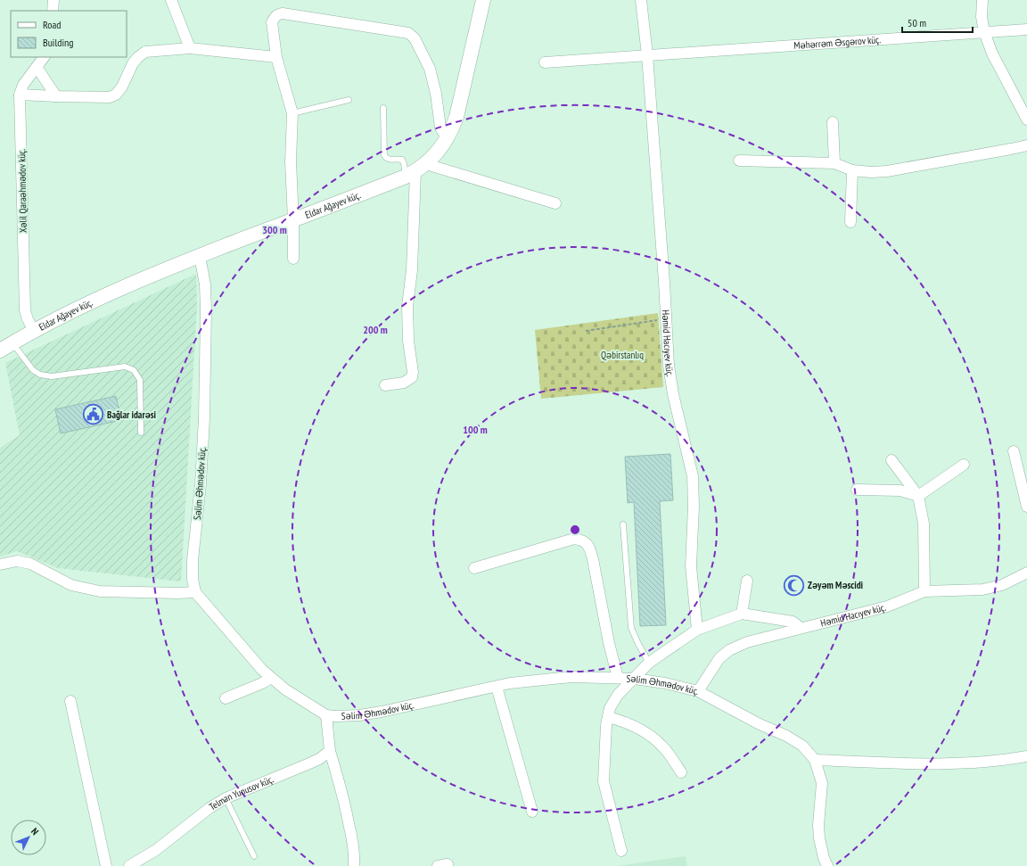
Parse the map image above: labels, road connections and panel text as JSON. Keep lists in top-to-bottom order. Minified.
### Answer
{"streets":{"main road":["Eldar Ağayev küç."],"street":["Məhərrəm Əsgərov küç.","Xəlil Qaraəhmədov küç.","Həmid Hacıyev küç.","Səlim Əhmədov küç.","Telman Yunusov küç."]},"crossings":[["Məhərrəm Əsgərov küç.","Həmid Hacıyev küç."],["Xəlil Qaraəhmədov küç.","Eldar Ağayev küç."],["Eldar Ağayev küç.","Səlim Əhmədov küç."],["Həmid Hacıyev küç.","Səlim Əhmədov küç."]],"parks":["Qəbirstanlıq"],"places":{"public building":["Bağlar idarəsi"],"mosque":["Zəyəm Məscidi"]},"legend":["Road","Building"],"scale_bar":"50 m","north":"top right","rings":["300 m","200 m","100 m"]}
